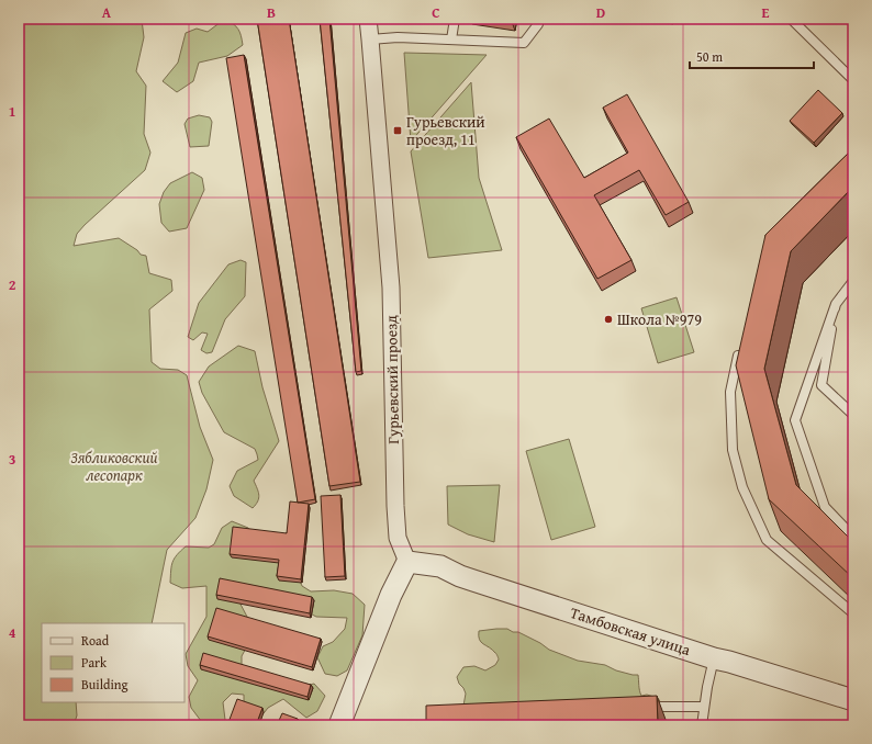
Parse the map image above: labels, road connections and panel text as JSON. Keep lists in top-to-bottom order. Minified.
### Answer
{"streets":{"street":["Гурьевский проезд","Тамбовская улица"]},"crossings":[["Гурьевский проезд","Тамбовская улица"]],"parks":["Зябликовский лесопарк"],"places":{"transit":["Гурьевский проезд, 11"],"other":["Школа №979"]},"legend":["Road","Park","Building"],"scale_bar":"50 m","grid":{"columns":["A","B","C","D","E"],"rows":["1","2","3","4"]}}
